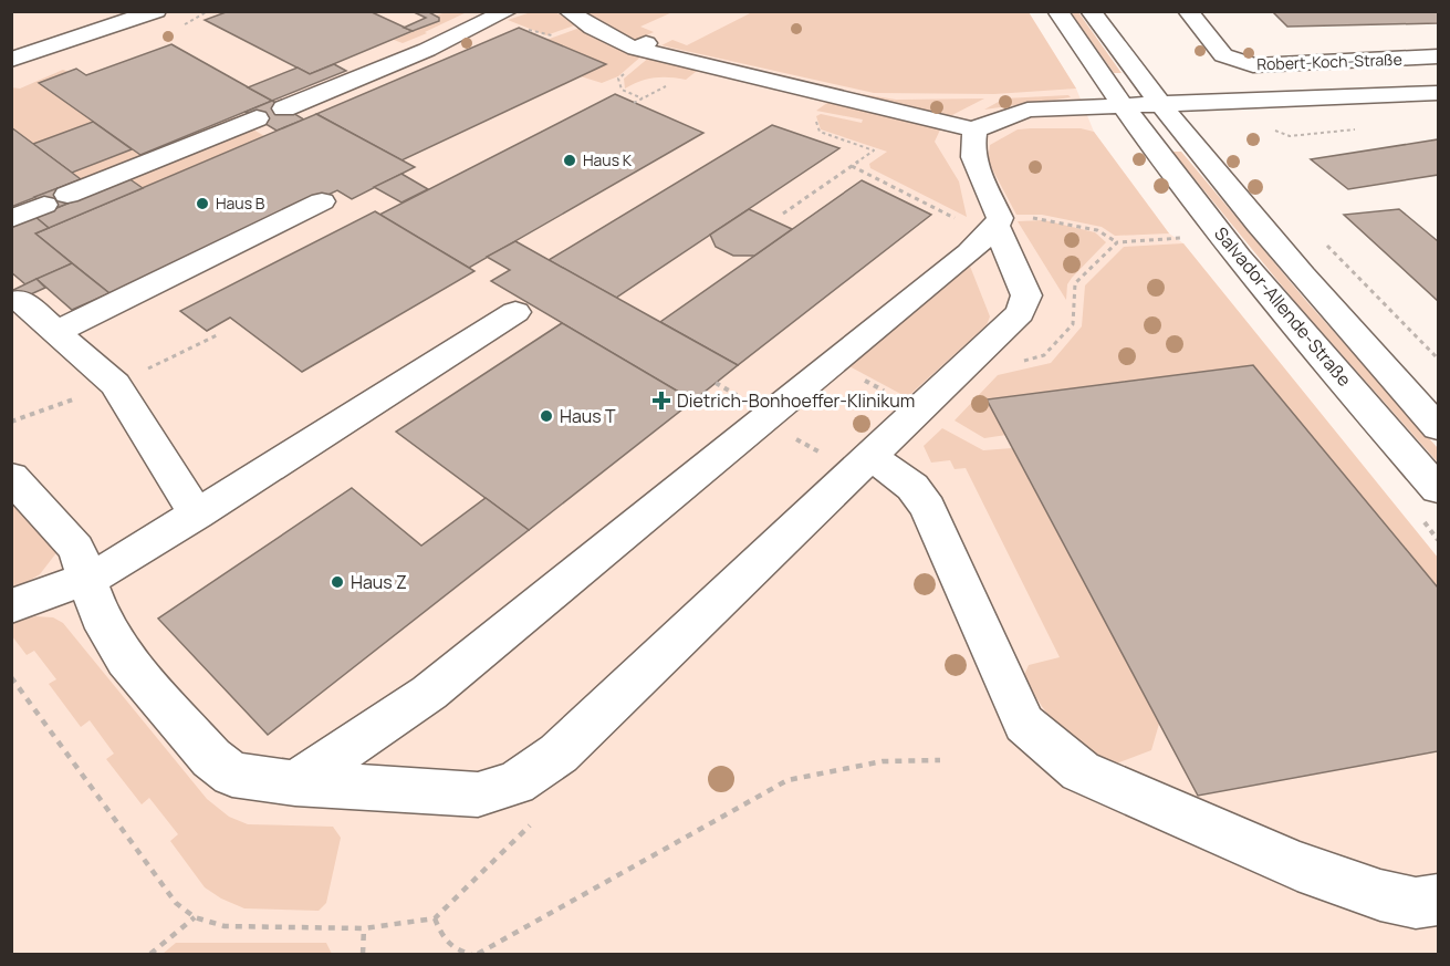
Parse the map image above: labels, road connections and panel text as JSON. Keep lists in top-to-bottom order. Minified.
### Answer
{"streets":{"street":["Robert-Koch-Straße","Salvador-Allende-Straße"]},"crossings":[["Robert-Koch-Straße","Salvador-Allende-Straße"]],"places":{"other":["Haus K","Haus B","Haus T","Haus Z"],"health":["Dietrich-Bonhoeffer-Klinikum"]}}
